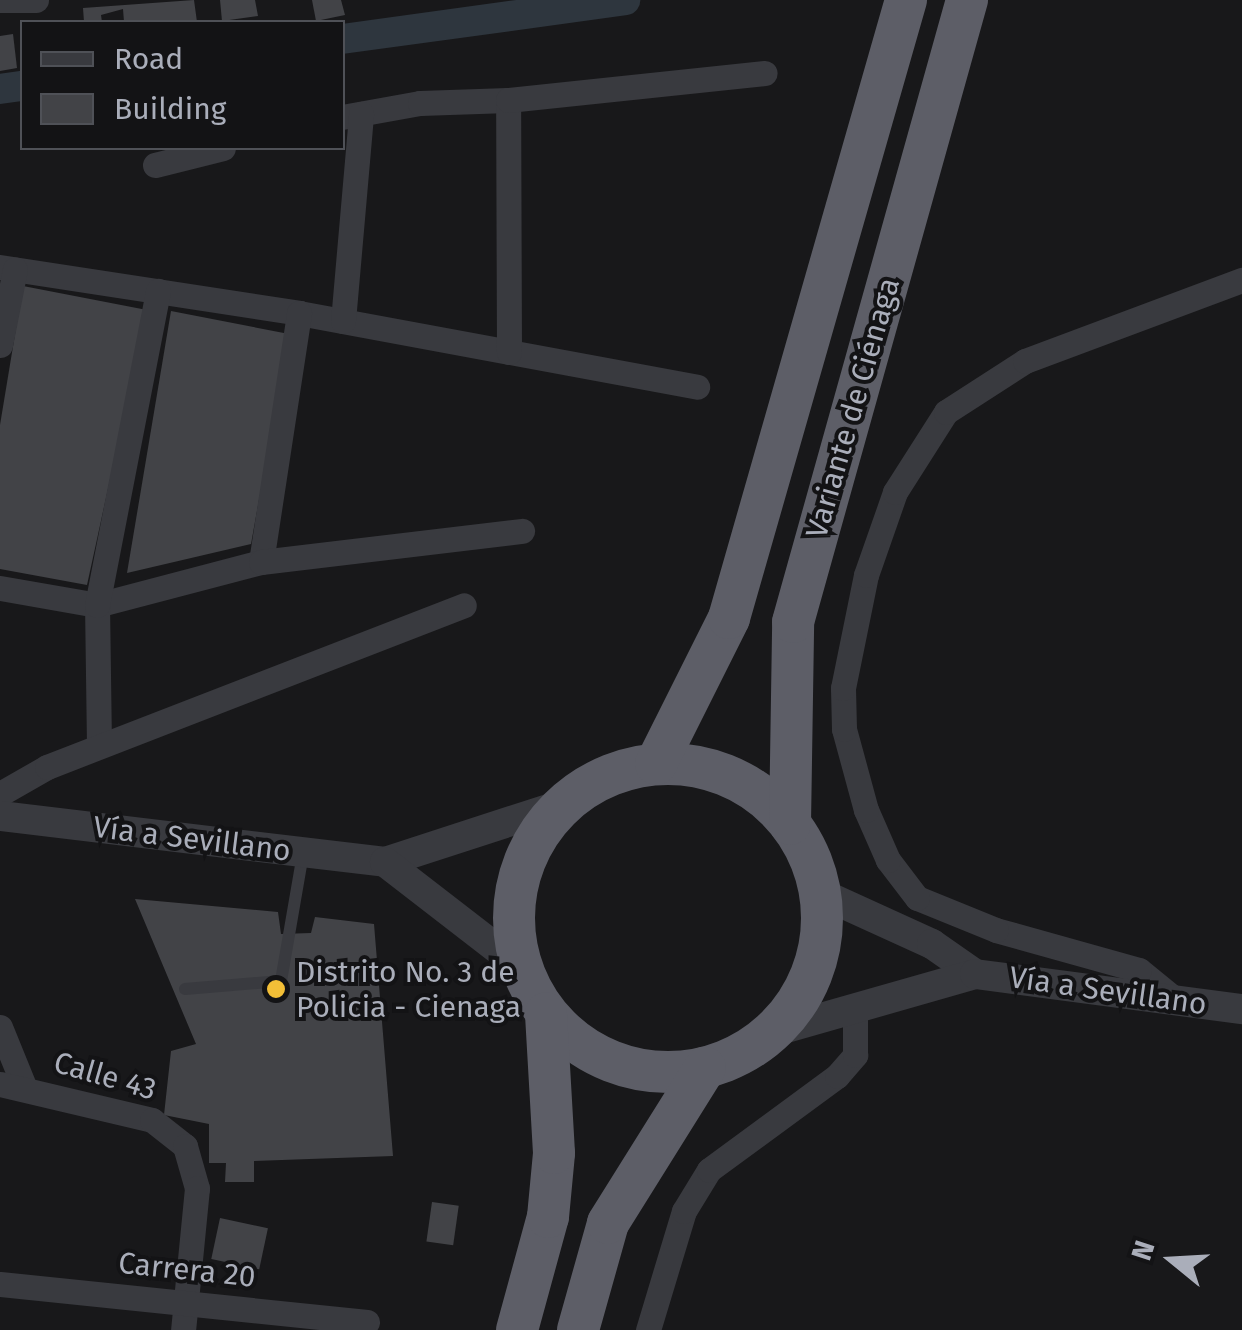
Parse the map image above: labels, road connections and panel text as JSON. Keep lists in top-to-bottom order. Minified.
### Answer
{"streets":{"highway":["Variante de Ciénaga"],"street":["Vía a Sevillano","Calle 43","Carrera 20"]},"crossings":[["Variante de Ciénaga","Vía a Sevillano"],["Calle 43","Carrera 20"]],"places":["Distrito No. 3 de Policia - Cienaga"],"legend":["Road","Building"],"north":"left"}
